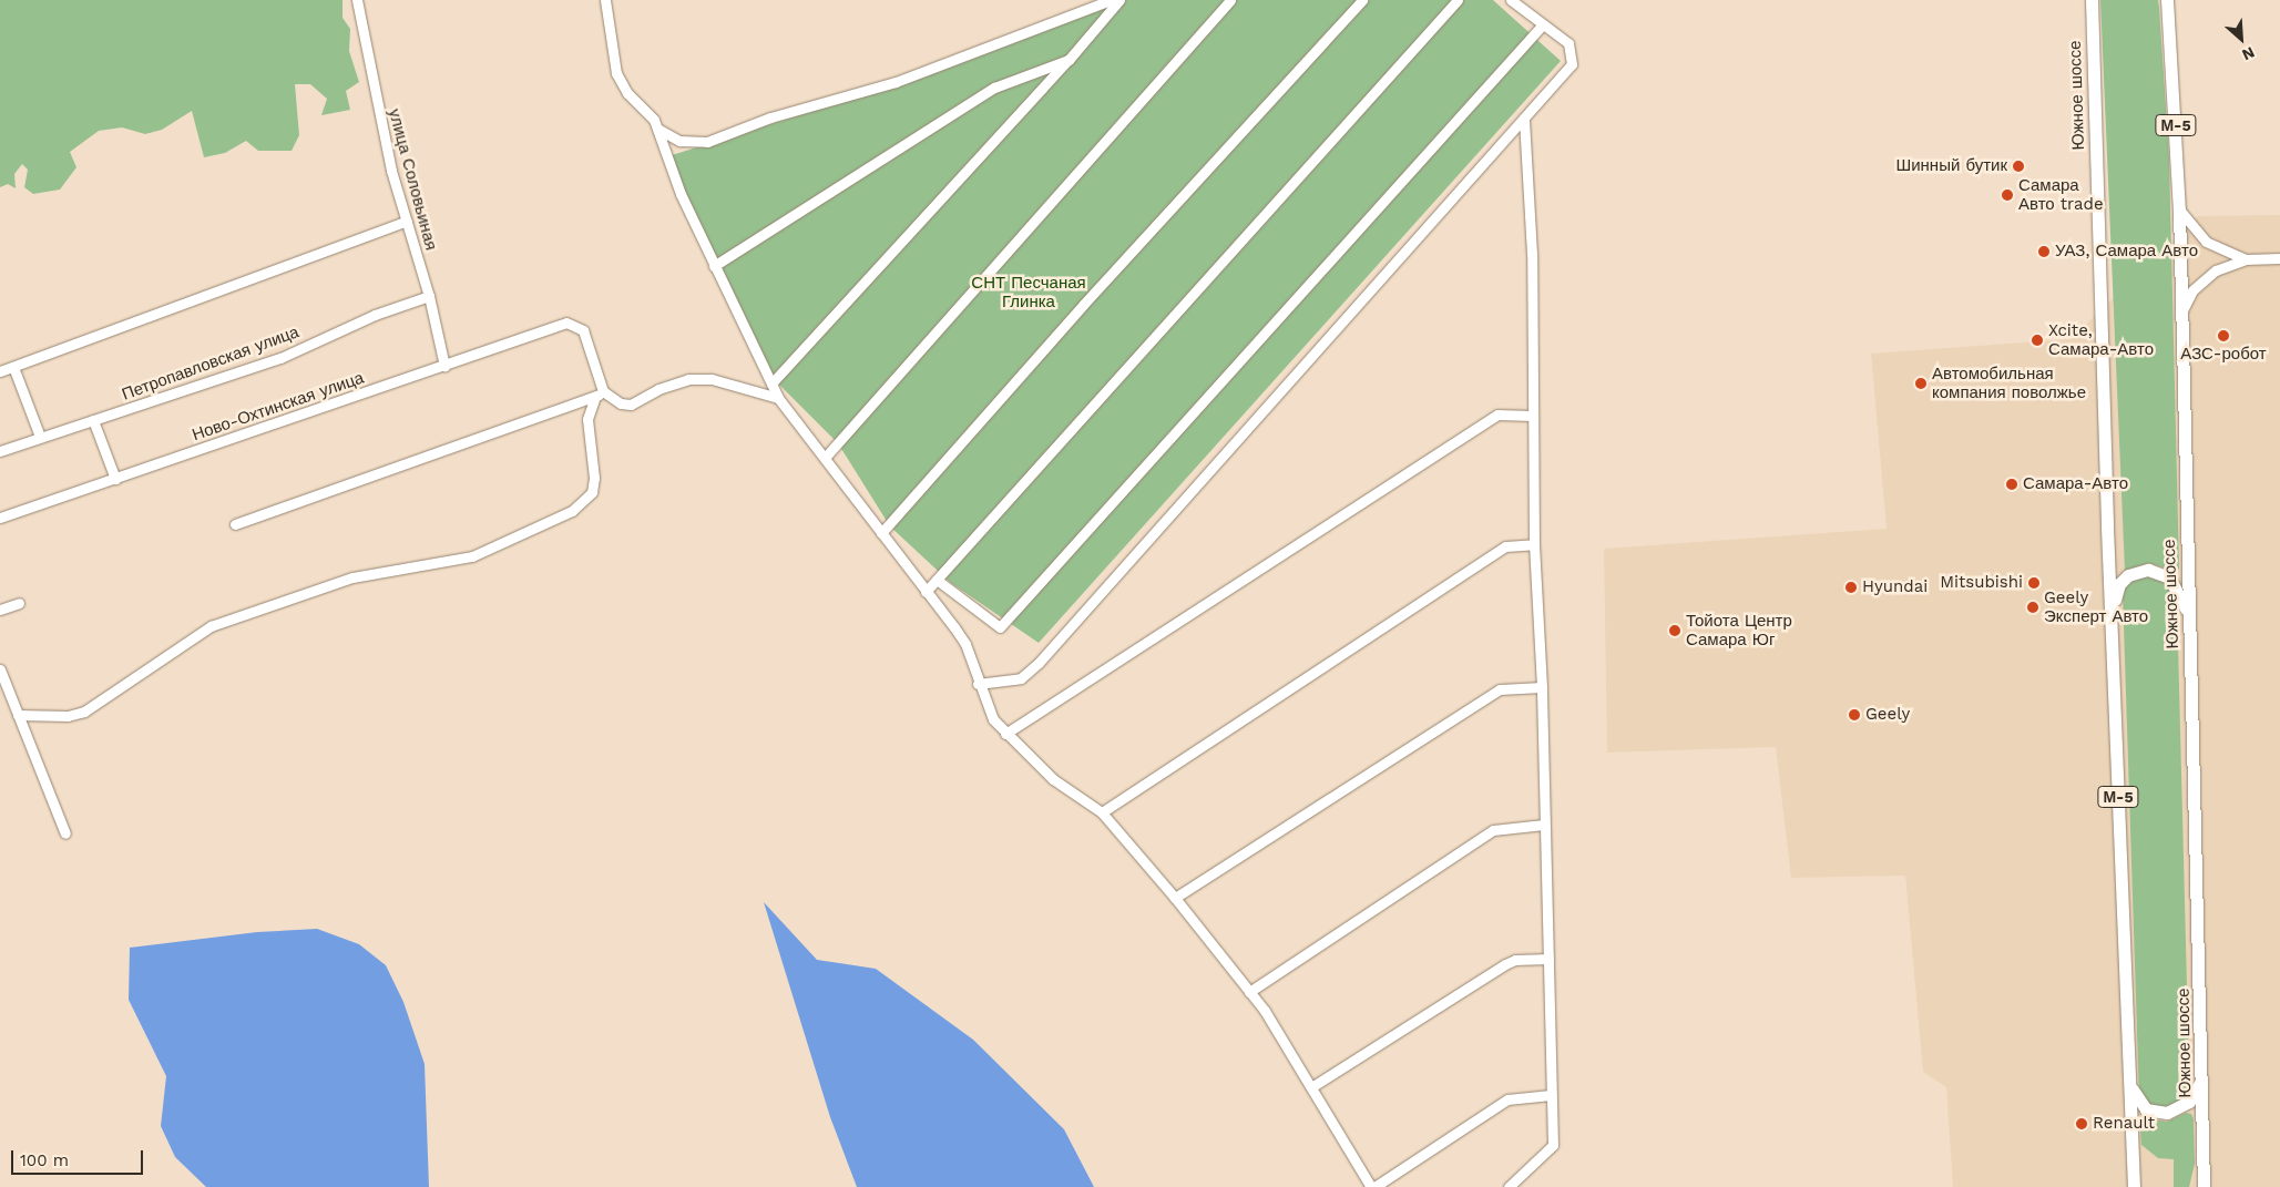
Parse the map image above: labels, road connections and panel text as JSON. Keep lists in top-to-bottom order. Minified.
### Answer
{"streets":{"main road":["Южное шоссе","М-5"],"street":["улица Соловьиная","Петропавловская улица","Ново-Охтинская улица"]},"crossings":[["улица Соловьиная","Петропавловская улица"],["улица Соловьиная","Ново-Охтинская улица"]],"parks":["СНТ Песчаная Глинка"],"places":["Шинный бутик","Самара Авто trade","УАЗ, Самара Авто","АЗС-робот","Xcite, Самара-Авто","Автомобильная компания поволжье","Самара-Авто","Mitsubishi","Hyundai","Geely Эксперт Авто","Тойота Центр Самара Юг","Geely","Renault"],"scale_bar":"100 m","north":"bottom right"}
